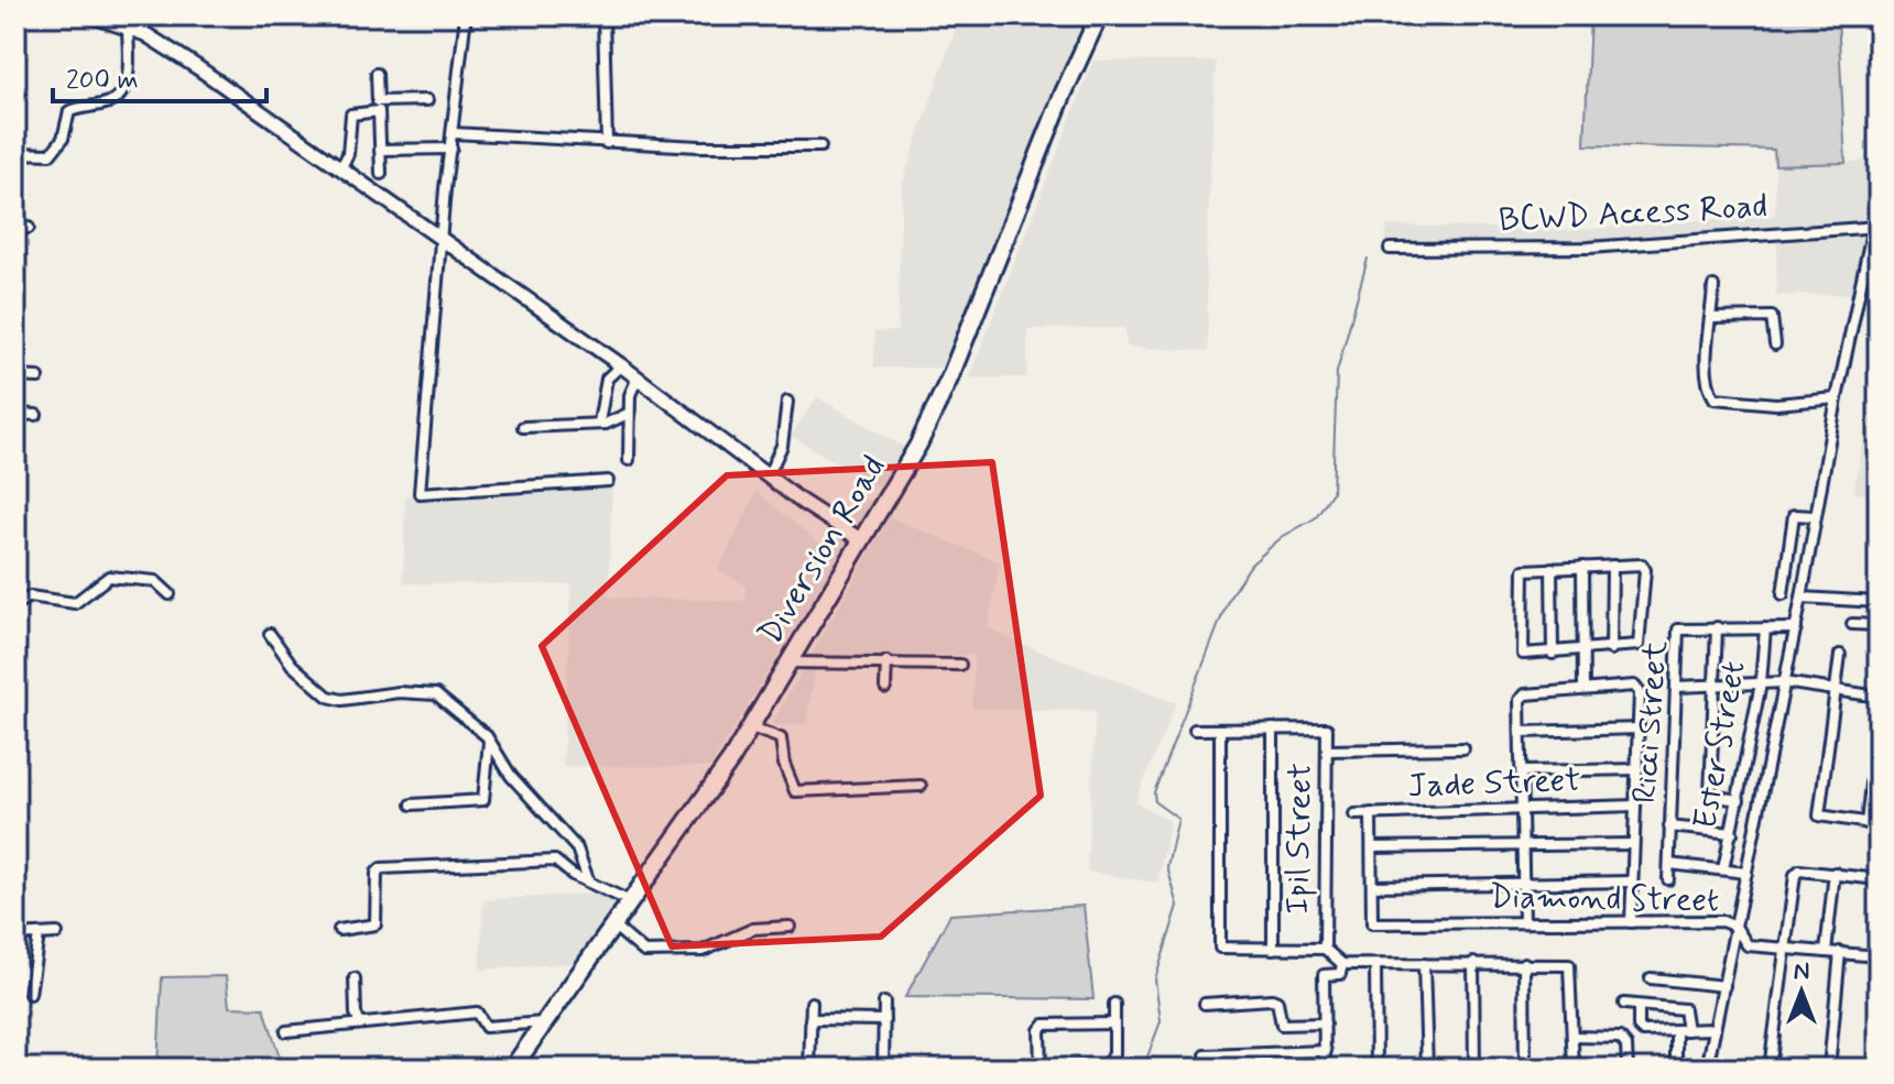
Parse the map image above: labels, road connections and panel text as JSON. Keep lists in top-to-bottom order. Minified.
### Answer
{"streets":{"highway":["Diversion Road"],"street":["BCWD Access Road","Ricci Street","Ester Street","Jade Street","Ipil Street","Diamond Street"]},"crossings":[["Ricci Street","Ester Street"]],"scale_bar":"200 m","north":"top"}
